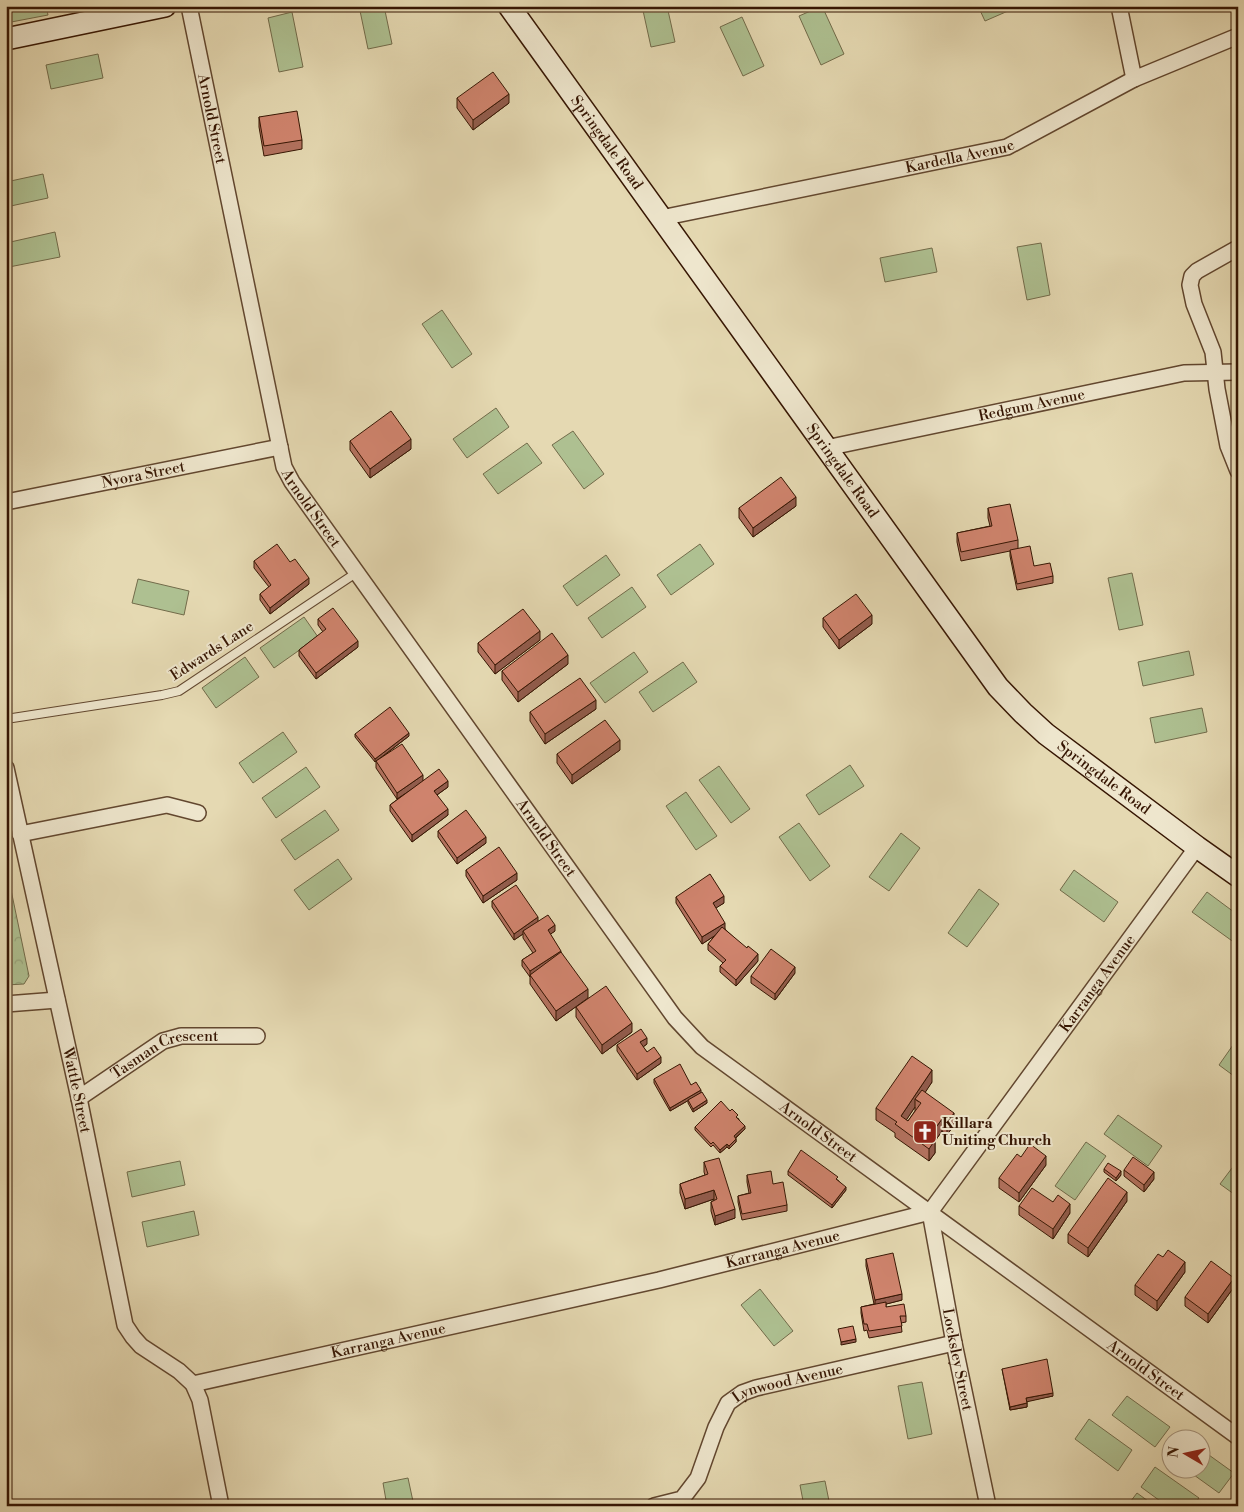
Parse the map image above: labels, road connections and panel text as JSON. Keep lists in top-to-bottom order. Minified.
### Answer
{"streets":{"main road":["Springdale Road"],"street":["Arnold Street","Kardella Avenue","Redgum Avenue","Nyora Street","Karranga Avenue","Tasman Crescent","Wattle Street","Locksley Street","Lynwood Avenue"],"lane":["Edwards Lane"]},"crossings":[["Arnold Street","Nyora Street"],["Arnold Street","Edwards Lane"],["Arnold Street","Karranga Avenue"],["Arnold Street","Locksley Street"],["Springdale Road","Kardella Avenue"],["Springdale Road","Redgum Avenue"],["Springdale Road","Karranga Avenue"],["Karranga Avenue","Wattle Street"],["Karranga Avenue","Locksley Street"],["Tasman Crescent","Wattle Street"],["Locksley Street","Lynwood Avenue"]],"places":{"church":["Killara Uniting Church"]},"north":"left"}
